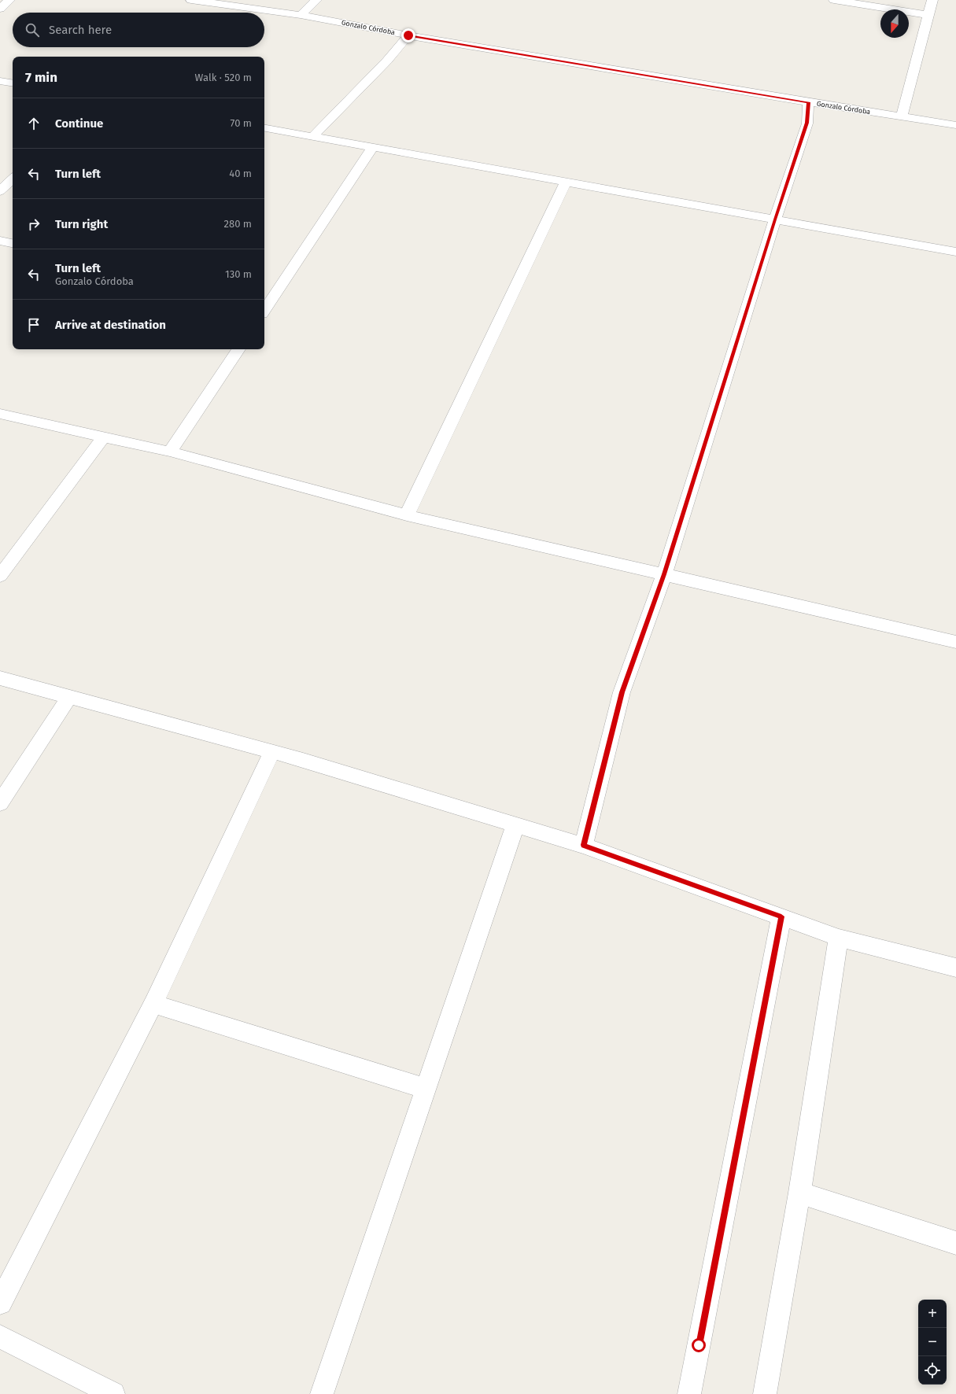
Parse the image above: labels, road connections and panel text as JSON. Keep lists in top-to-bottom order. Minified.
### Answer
{"streets":{"street":["Gonzalo Córdoba"]},"north":"bottom","page":{"search":"Search here","heading":["7 min","Walk · 520 m"],"list":[["Continue","70 m"],["Turn left","40 m"],["Turn right","280 m"],["Turn left","Gonzalo Córdoba","130 m"],"Arrive at destination"],"map_buttons":["+","−"]}}
